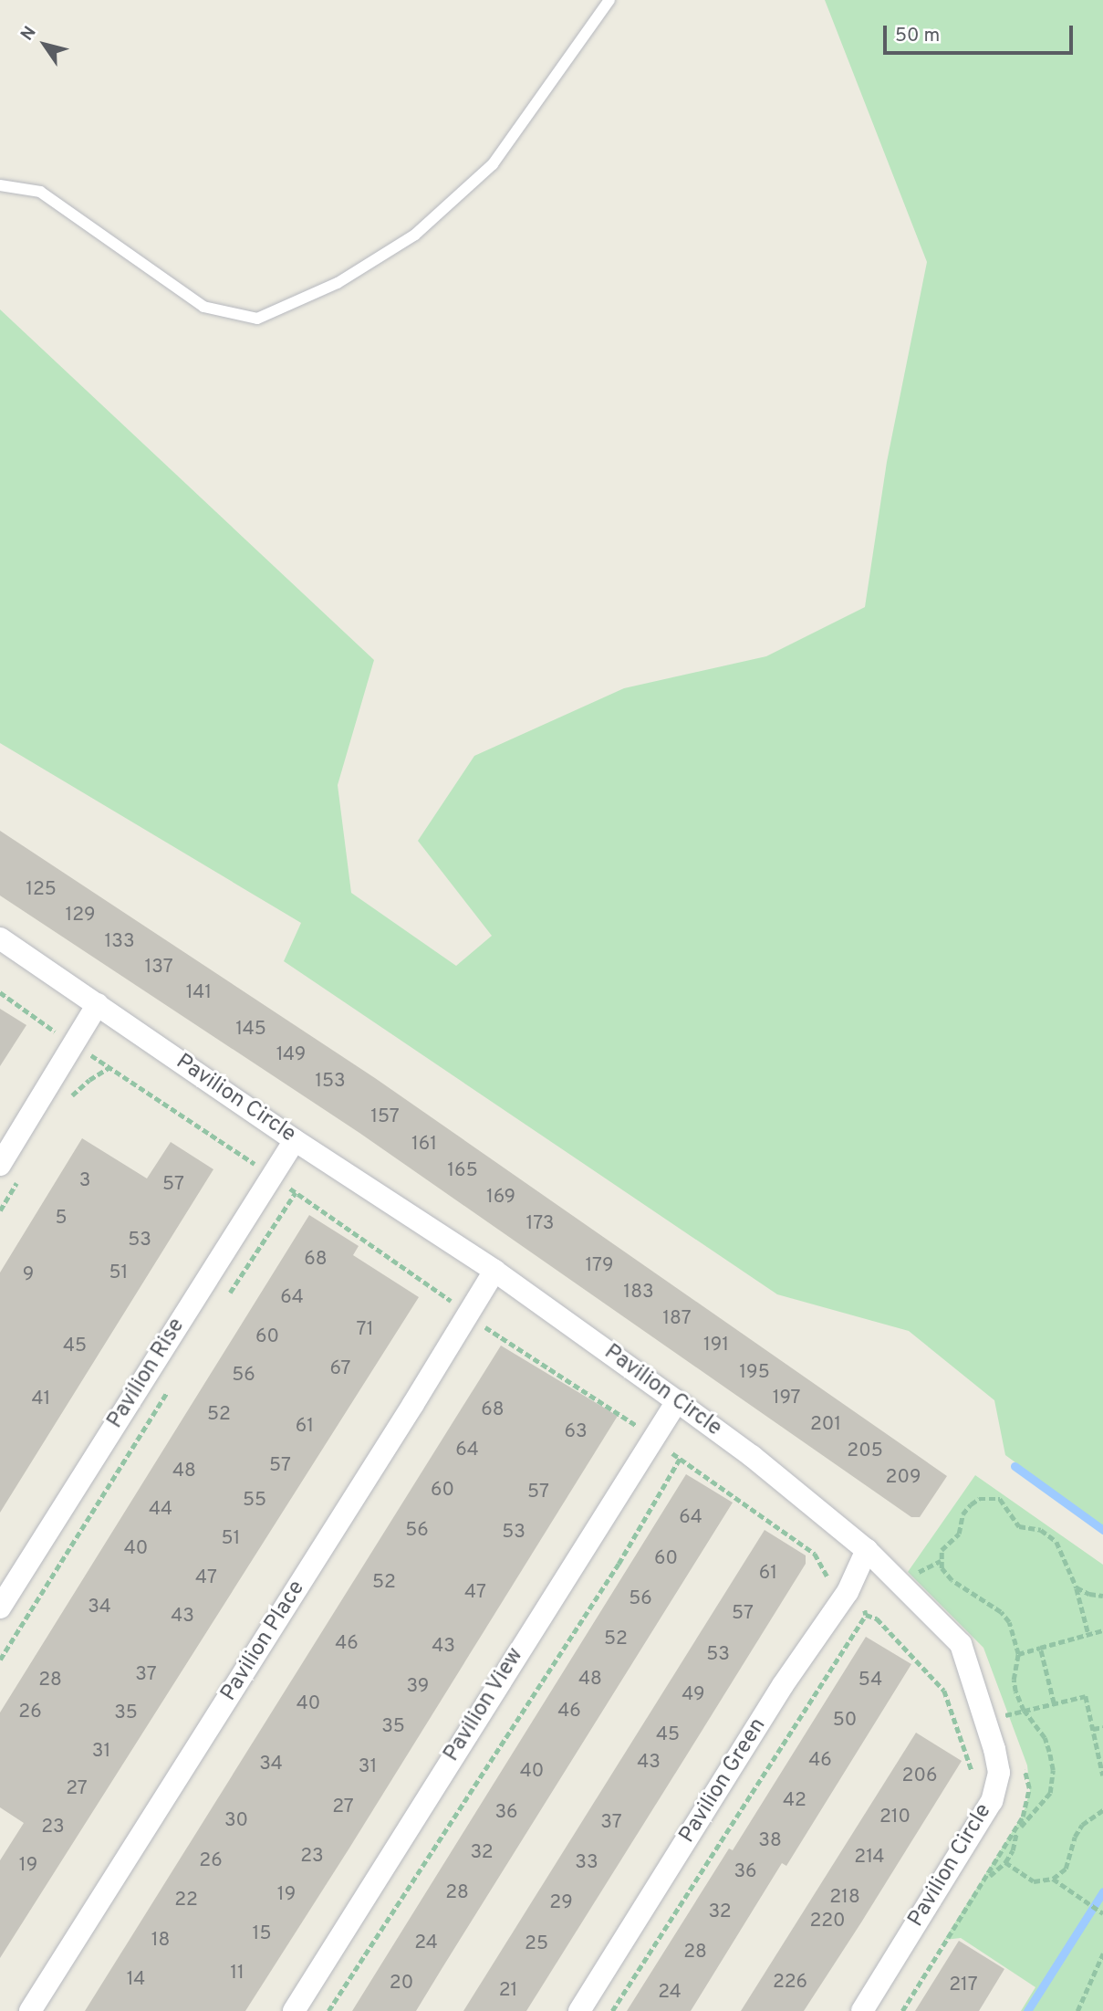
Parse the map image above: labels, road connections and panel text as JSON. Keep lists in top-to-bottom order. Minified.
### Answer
{"streets":{"street":["Pavilion Circle","Pavilion Rise","Pavilion Place","Pavilion View","Pavilion Green"]},"crossings":[["Pavilion Circle","Pavilion Rise"],["Pavilion Circle","Pavilion Place"],["Pavilion Circle","Pavilion View"],["Pavilion Circle","Pavilion Green"]],"house_numbers":["125","129","133","137","141","145","149","153","157","161","165","3","57","169","5","173","53","68","179","51","9","183","64","187","71","60","191","45","67","195","56","197","41","68","52","201","61","63","64","205","57","48","209","60","57","55","44","64","56","53","51","40","60","61","47","52","47","56","34","57","43","52","46","43","53","37","48","28","54","39","49","40","46","26","35","50","35","45","31","46","43","34","31","40","206","27","42","27","36","210","30","37","23","38","32","23","214","26","33","19","36","28","19","218","22","29","32","220","15","18","24","25","28","11","14","226","20","217","21","24"],"scale_bar":"50 m","north":"top left"}
